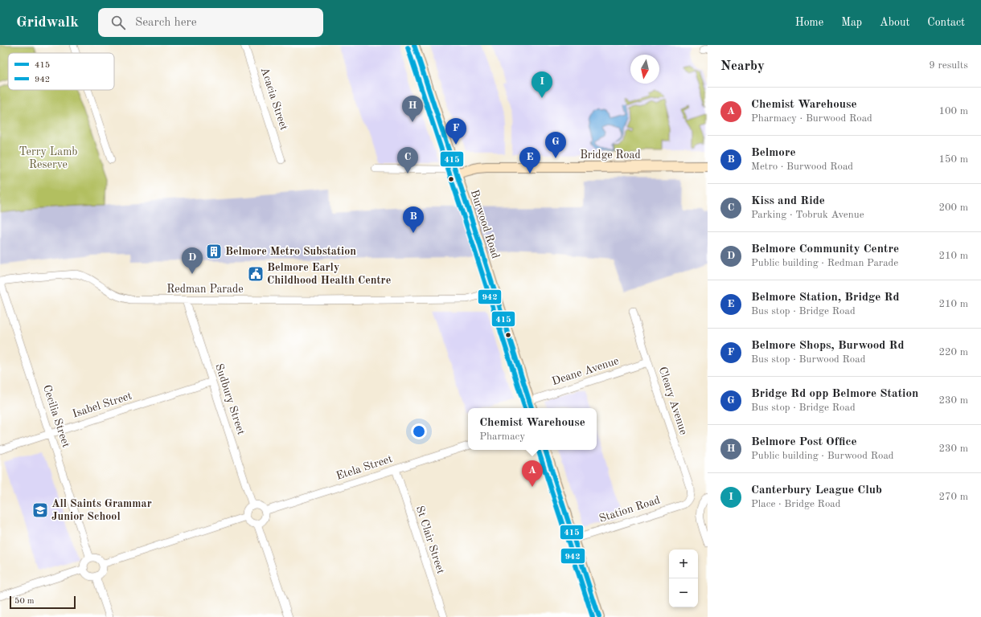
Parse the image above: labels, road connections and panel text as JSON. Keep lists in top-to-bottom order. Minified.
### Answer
{"streets":{"main road":["Bridge Road","Burwood Road"],"street":["Acacia Street","Redman Parade","Deane Avenue","Sudbury Street","Cleary Avenue","Isabel Street","Cecilia Street","Etela Street","Station Road","St Clair Street"]},"crossings":[["Bridge Road","Burwood Road"],["Burwood Road","Redman Parade"],["Burwood Road","Deane Avenue"],["Redman Parade","Sudbury Street"],["Redman Parade","Cecilia Street"],["Deane Avenue","Cleary Avenue"],["Sudbury Street","Isabel Street"],["Sudbury Street","Etela Street"],["Cleary Avenue","Station Road"],["Isabel Street","Cecilia Street"],["Etela Street","St Clair Street"]],"parks":["Terry Lamb Reserve"],"places":{"building":["Belmore Metro Substation"],"public building":["Belmore Early Childhood Health Centre"],"school or university":["All Saints Grammar Junior School"]},"lines":["transit line 415","transit line 942"],"legend":["415","942"],"scale_bar":"50 m","north":"bottom","page":{"header":"Gridwalk","search":"Search here","nav":["Home","Map","About","Contact"],"heading":["Nearby","9 results"],"pins":["I","H","F","G","C","E","B","D","A"],"list":[{"mark":"A","name":"Chemist Warehouse","note":"Pharmacy · Burwood Road","value":"100 m"},{"mark":"B","name":"Belmore","note":"Metro · Burwood Road","value":"150 m"},{"mark":"C","name":"Kiss and Ride","note":"Parking · Tobruk Avenue","value":"200 m"},{"mark":"D","name":"Belmore Community Centre","note":"Public building · Redman Parade","value":"210 m"},{"mark":"E","name":"Belmore Station, Bridge Rd","note":"Bus stop · Bridge Road","value":"210 m"},{"mark":"F","name":"Belmore Shops, Burwood Rd","note":"Bus stop · Burwood Road","value":"220 m"},{"mark":"G","name":"Bridge Rd opp Belmore Station","note":"Bus stop · Bridge Road","value":"230 m"},{"mark":"H","name":"Belmore Post Office","note":"Public building · Burwood Road","value":"230 m"},{"mark":"I","name":"Canterbury League Club","note":"Place · Bridge Road","value":"270 m"}],"popup":["Chemist Warehouse","Pharmacy"],"map_buttons":["+","−"],"scale":"50 m"}}
